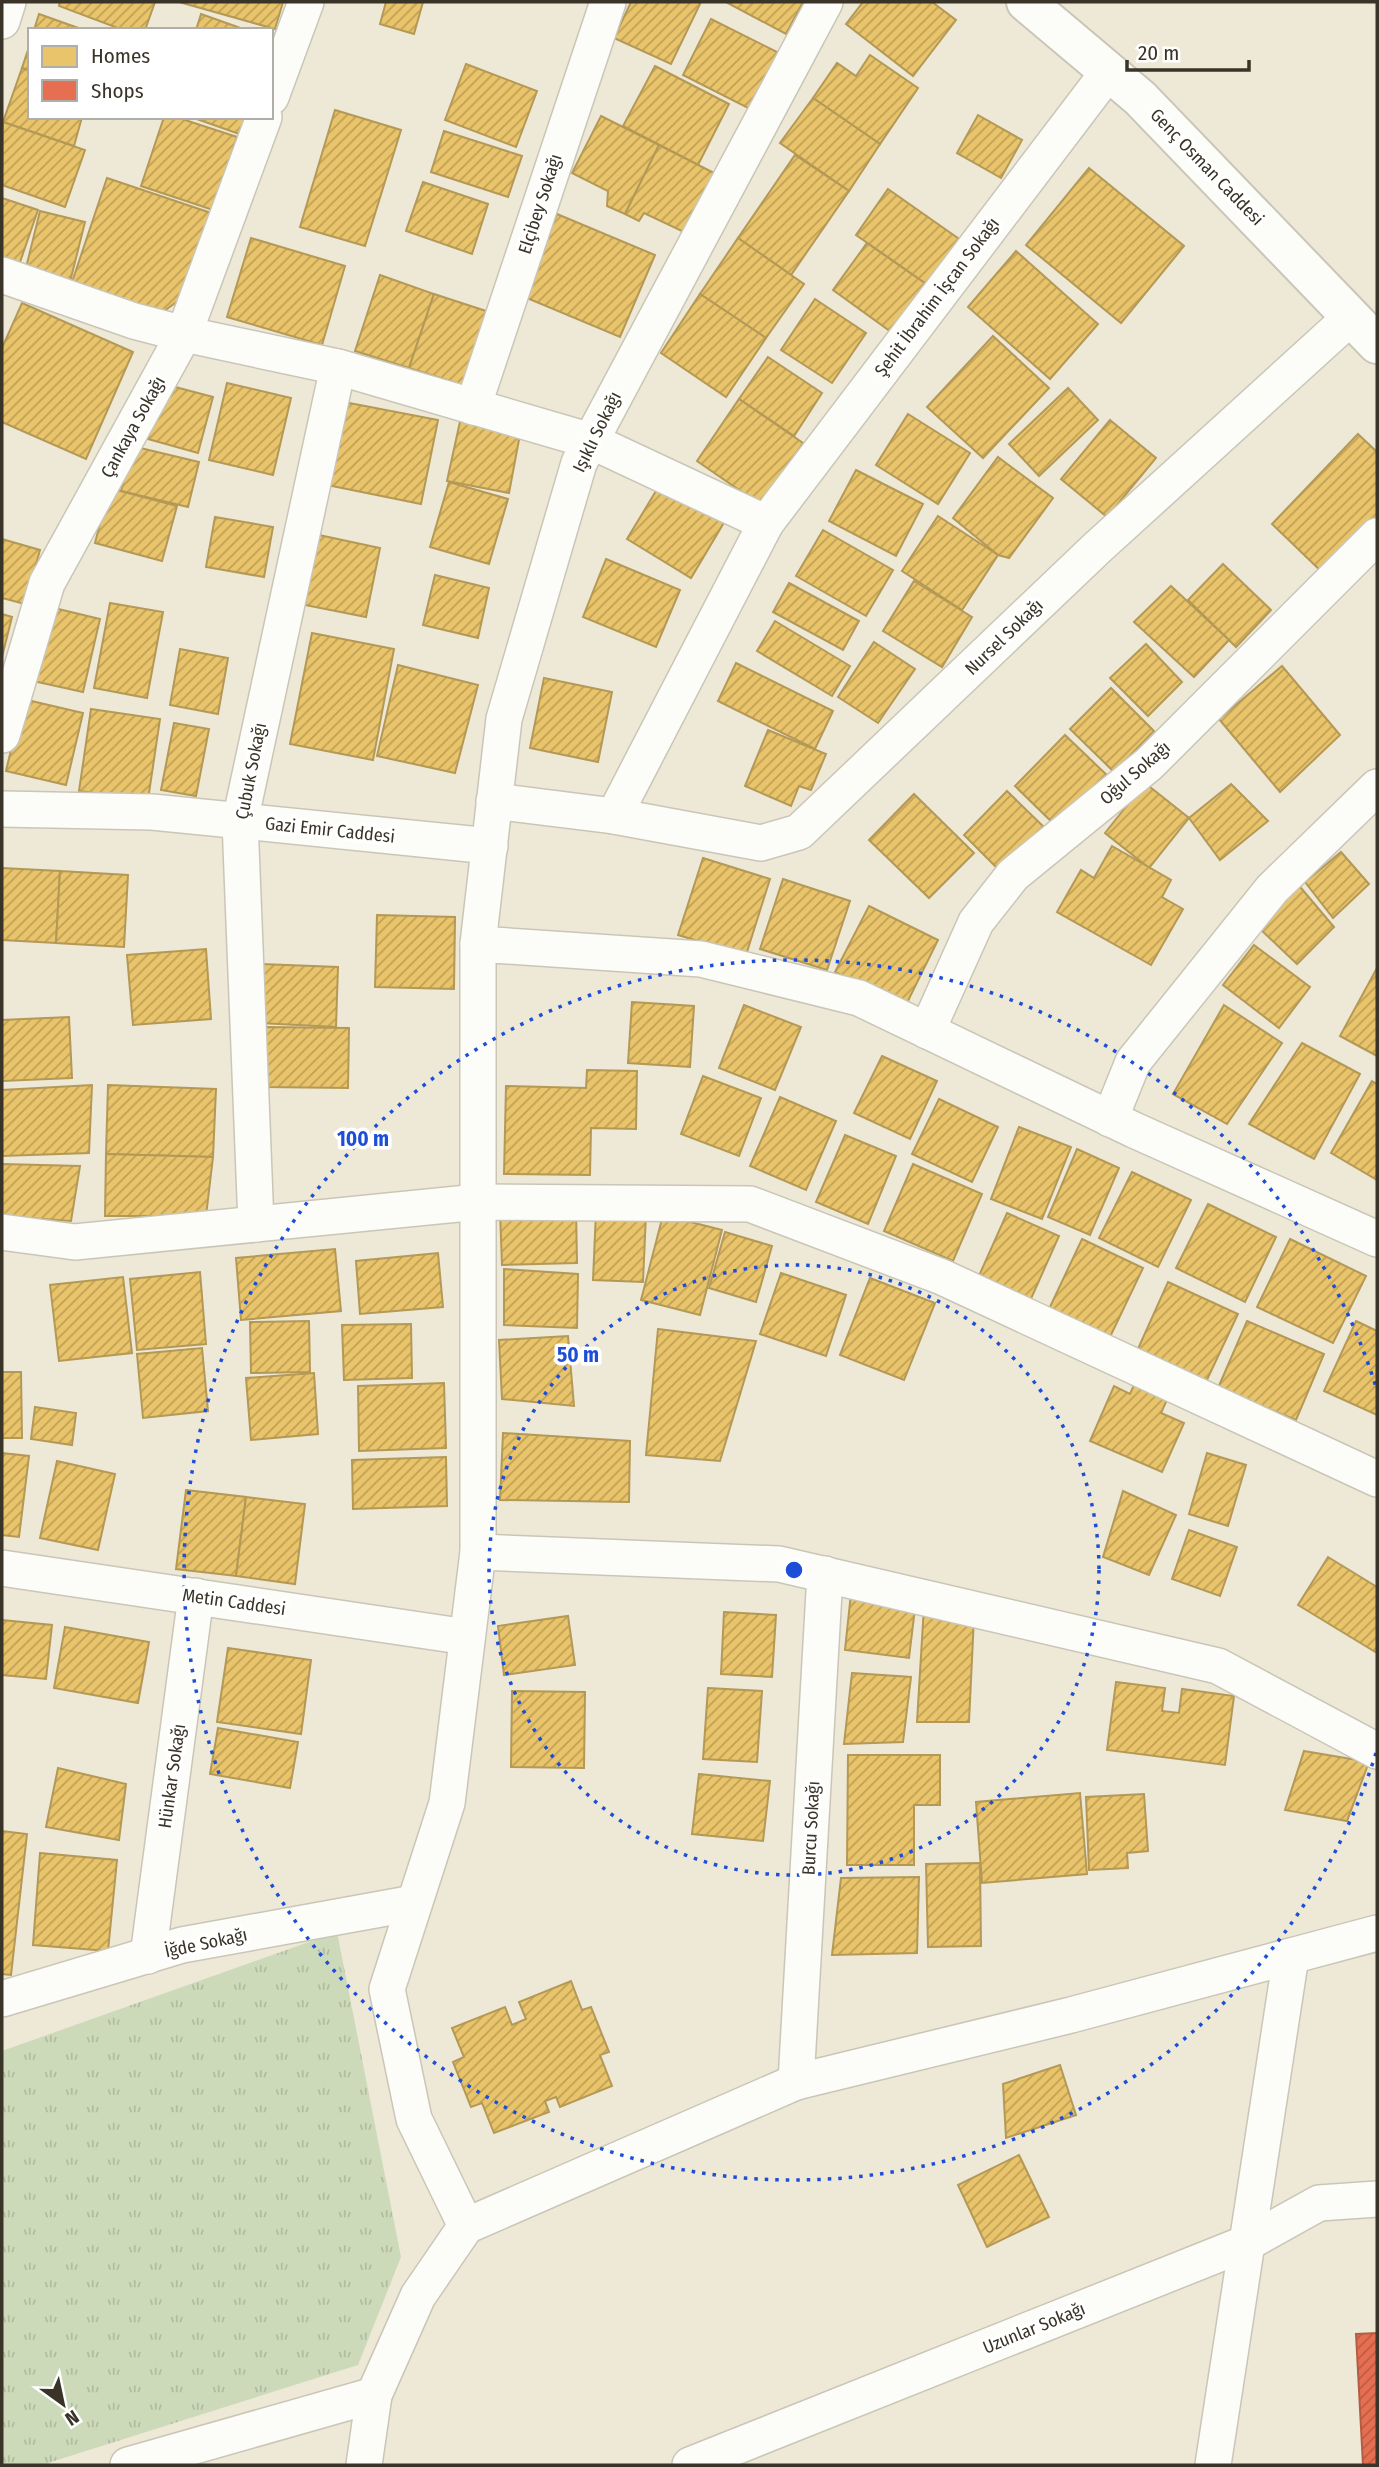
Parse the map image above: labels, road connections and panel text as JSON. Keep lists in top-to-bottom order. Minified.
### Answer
{"streets":{"street":["Genç Osman Caddesi","Elçibey Sokağı","Şehit İbrahim İşcan Sokağı","Çankaya Sokağı","Işıklı Sokağı","Nursel Sokağı","Çubuk Sokağı","Oğul Sokağı","Gazi Emir Caddesi","Metin Caddesi","Hünkar Sokağı","Burcu Sokağı","İğde Sokağı","Uzunlar Sokağı"]},"crossings":[["Genç Osman Caddesi","Şehit İbrahim İşcan Sokağı"],["Genç Osman Caddesi","Nursel Sokağı"],["Şehit İbrahim İşcan Sokağı","Nursel Sokağı"],["Işıklı Sokağı","Nursel Sokağı"],["Işıklı Sokağı","Gazi Emir Caddesi"],["Işıklı Sokağı","Metin Caddesi"],["Işıklı Sokağı","İğde Sokağı"],["Çubuk Sokağı","Gazi Emir Caddesi"],["Metin Caddesi","Hünkar Sokağı"],["Hünkar Sokağı","İğde Sokağı"]],"legend":["Homes","Shops"],"scale_bar":"20 m","north":"bottom right","rings":["100 m","50 m"]}
